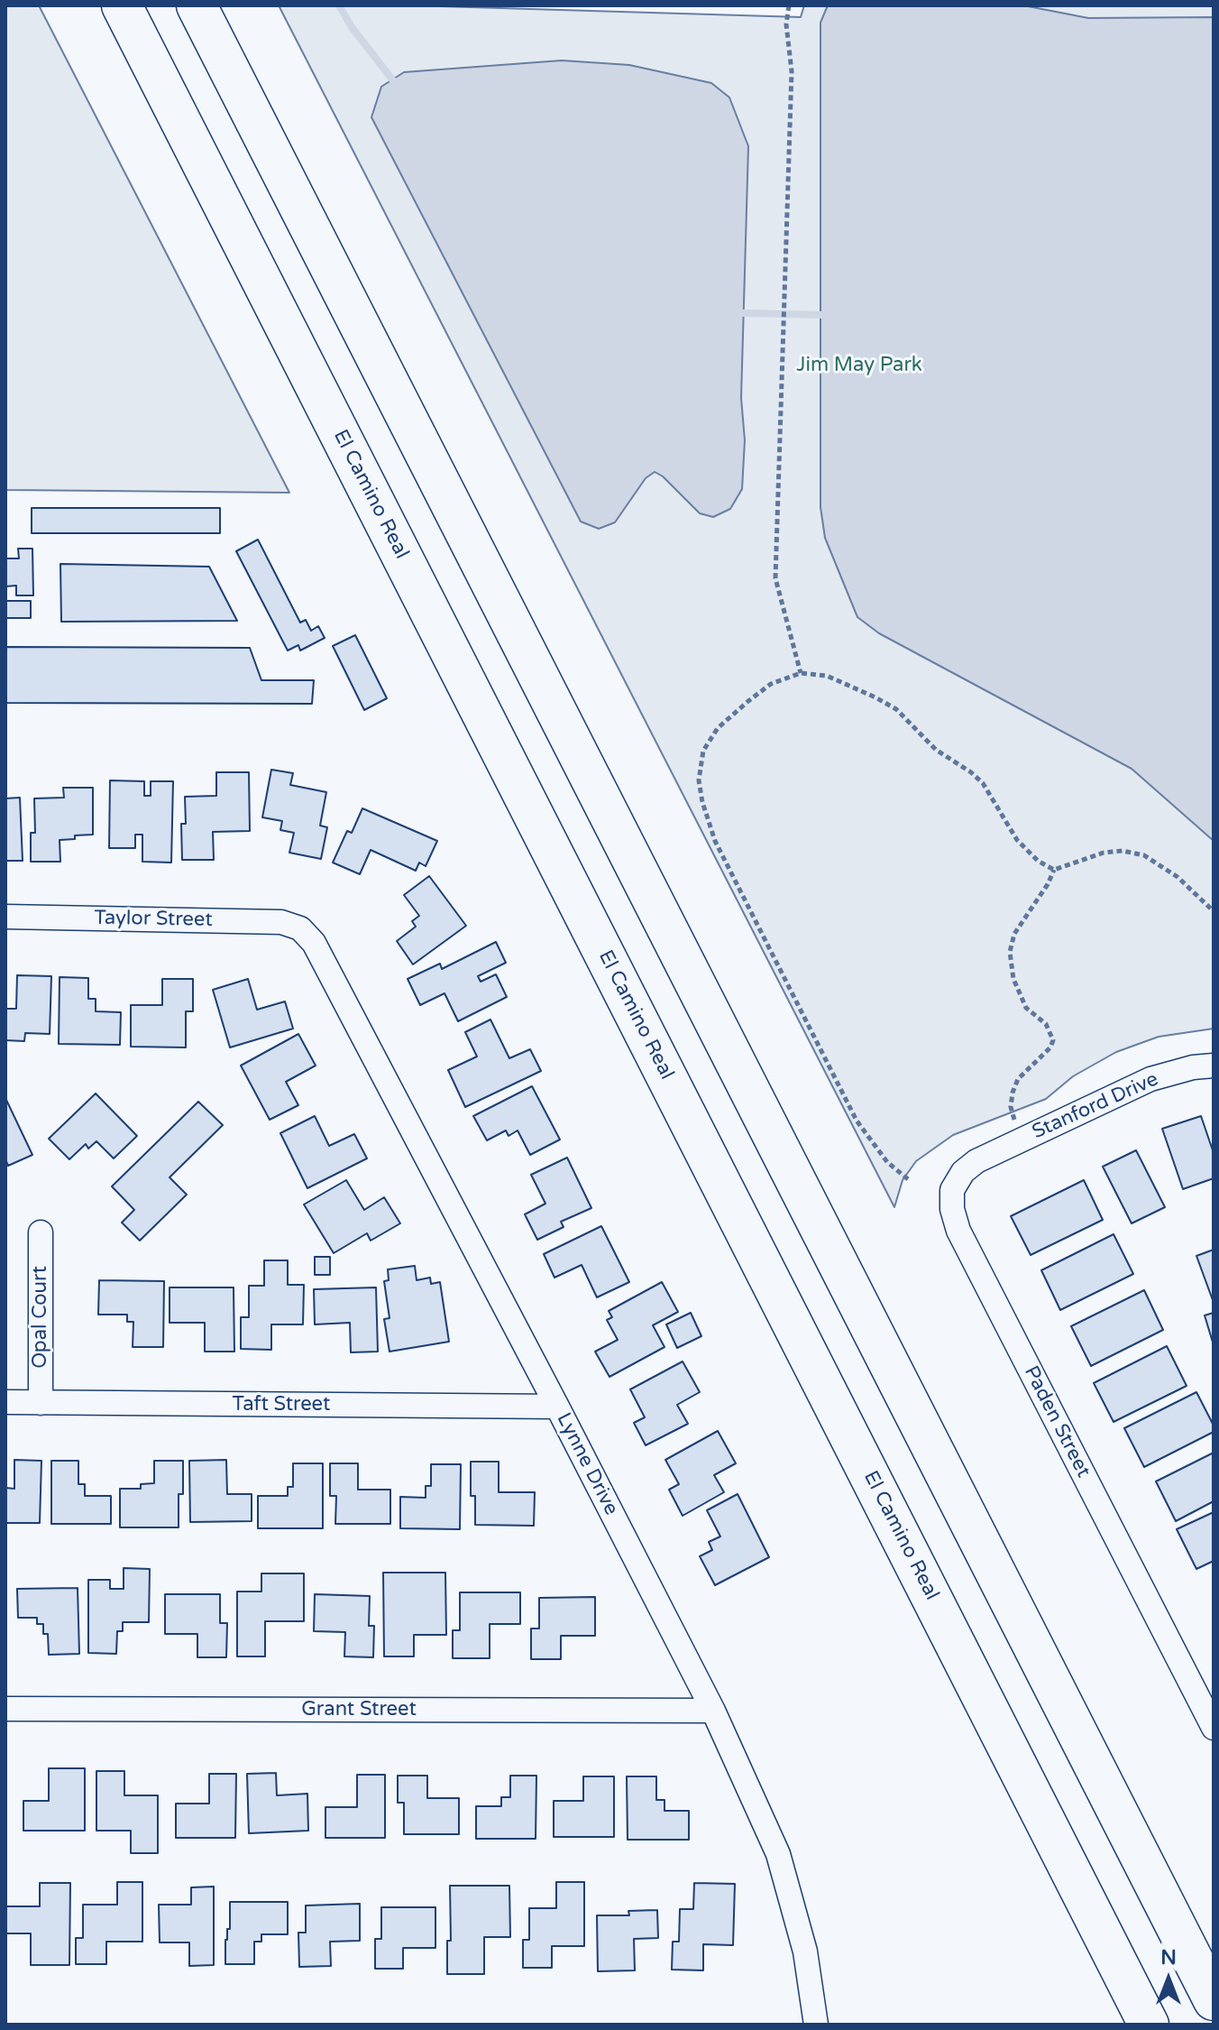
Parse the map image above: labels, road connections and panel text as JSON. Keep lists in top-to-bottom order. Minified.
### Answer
{"streets":{"highway":["El Camino Real"],"street":["Taylor Street","Stanford Drive","Opal Court","Taft Street","Paden Street","Lynne Drive","Grant Street"]},"crossings":[["Taylor Street","Lynne Drive"],["Stanford Drive","Paden Street"],["Opal Court","Taft Street"],["Taft Street","Lynne Drive"],["Lynne Drive","Grant Street"]],"parks":["Jim May Park"],"north":"top"}
